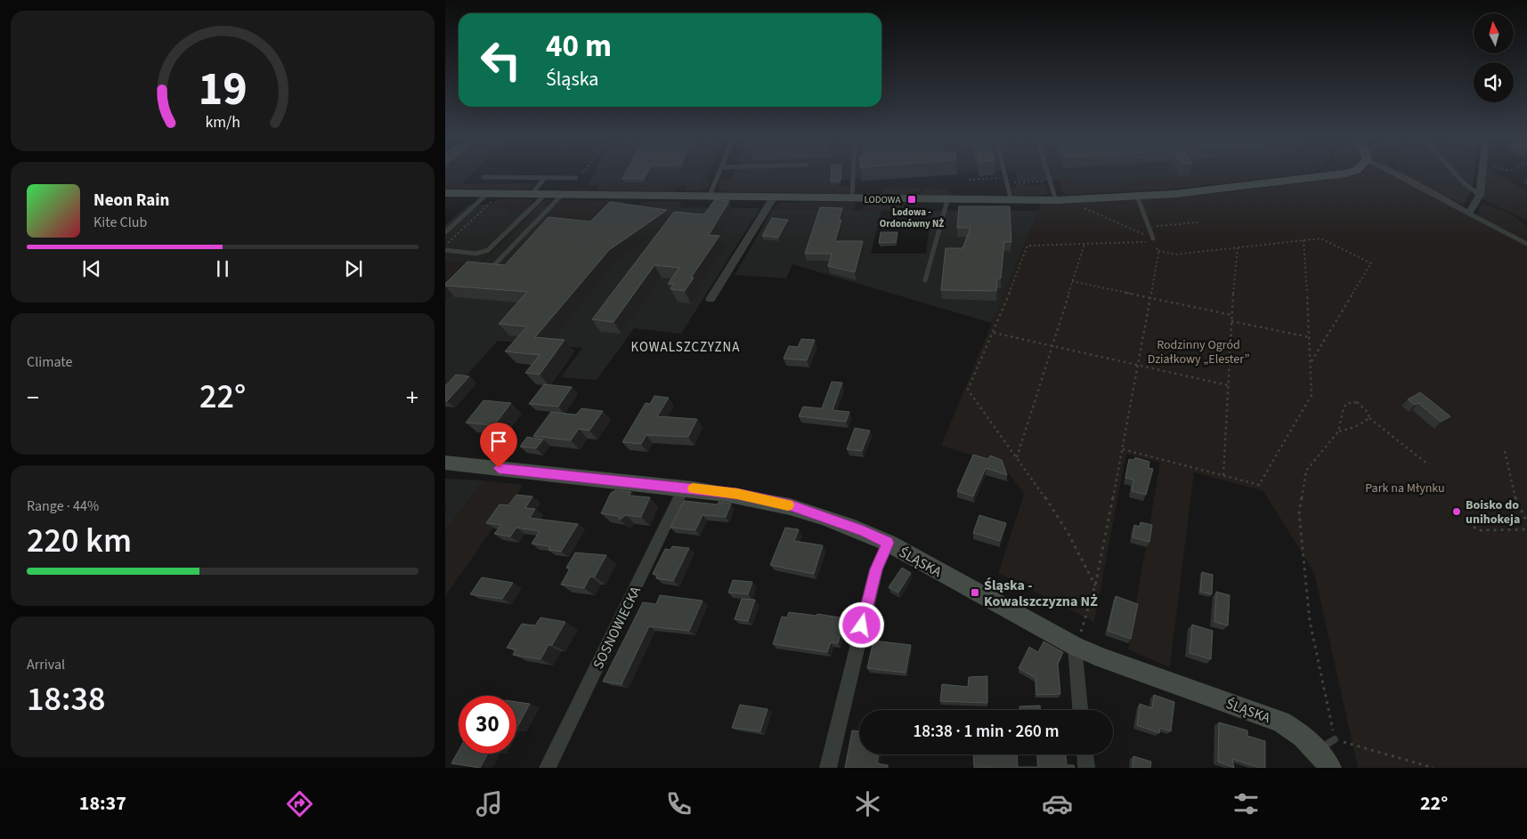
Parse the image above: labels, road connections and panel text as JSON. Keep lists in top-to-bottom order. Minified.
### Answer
{"streets":{"street":["LODOWA","ŚLĄSKA","SOSNOWIECKA"]},"crossings":[["ŚLĄSKA","SOSNOWIECKA"]],"districts":["KOWALSZCZYZNA"],"parks":["Rodzinny Ogród Działkowy „Elester”","Park na Młynku"],"places":{"transit":["Lodowa - Ordonówny NŻ","Śląska - Kowalszczyzna NŻ"],"other":["Boisko do unihokeja"]},"north":"top","page":{"turn":["40 m","Śląska"],"song":["Neon Rain","Kite Club"],"tile":["Climate",["Range · 44%","220 km"],["Arrival","18:38"]],"heat":["−","22°","+"],"limit":"30","trip":"18:38 · 1 min · 260 m","tabs":["18:37","22°"],"gauge":["19","km/h"]}}
